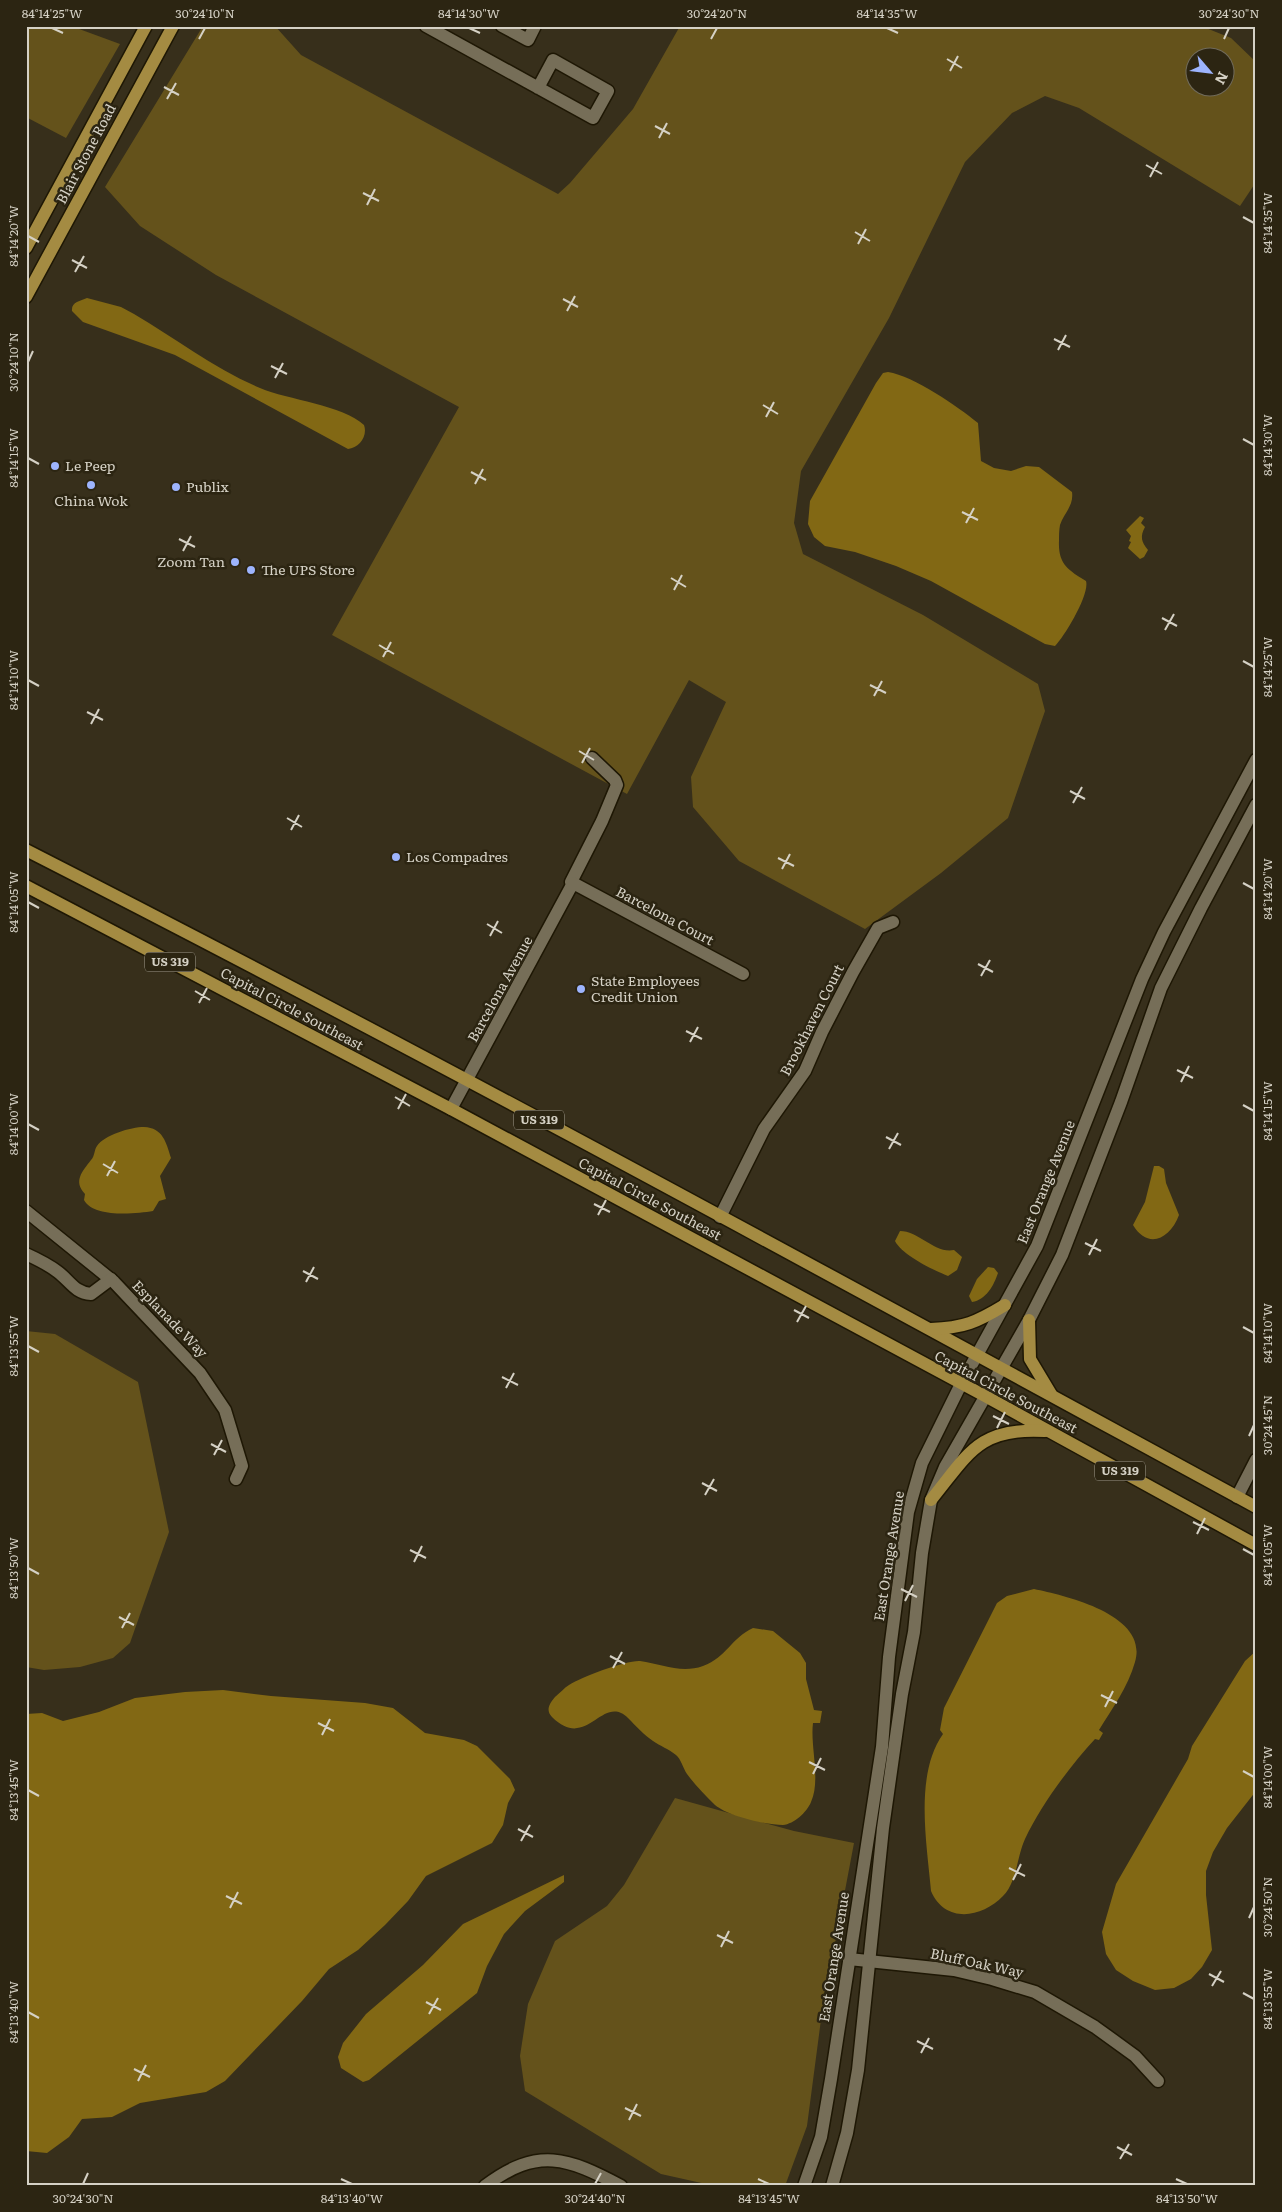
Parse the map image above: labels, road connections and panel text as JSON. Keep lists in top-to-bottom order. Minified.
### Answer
{"streets":{"main road":["Blair Stone Road","US 319","Capital Circle Southeast"],"street":["Barcelona Court","Barcelona Avenue","Brookhaven Court","East Orange Avenue","Esplanade Way","Bluff Oak Way"]},"crossings":[["Barcelona Court","Barcelona Avenue"],["Barcelona Avenue","Capital Circle Southeast"],["Capital Circle Southeast","Brookhaven Court"],["Capital Circle Southeast","East Orange Avenue"],["East Orange Avenue","Bluff Oak Way"]],"places":["Le Peep","China Wok","Publix","Zoom Tan","The UPS Store","Los Compadres","State Employees Credit Union"],"north":"bottom right","coordinates":["84°14'25\"W","30°24'10\"N","84°14'30\"W","30°24'20\"N","84°14'35\"W","30°24'30\"N","84°14'20\"W","84°14'15\"W","84°14'10\"W","84°14'05\"W","84°14'00\"W","84°13'55\"W","30°24'45\"N","84°13'50\"W","84°13'45\"W","30°24'50\"N","84°13'40\"W","30°24'40\"N"]}
